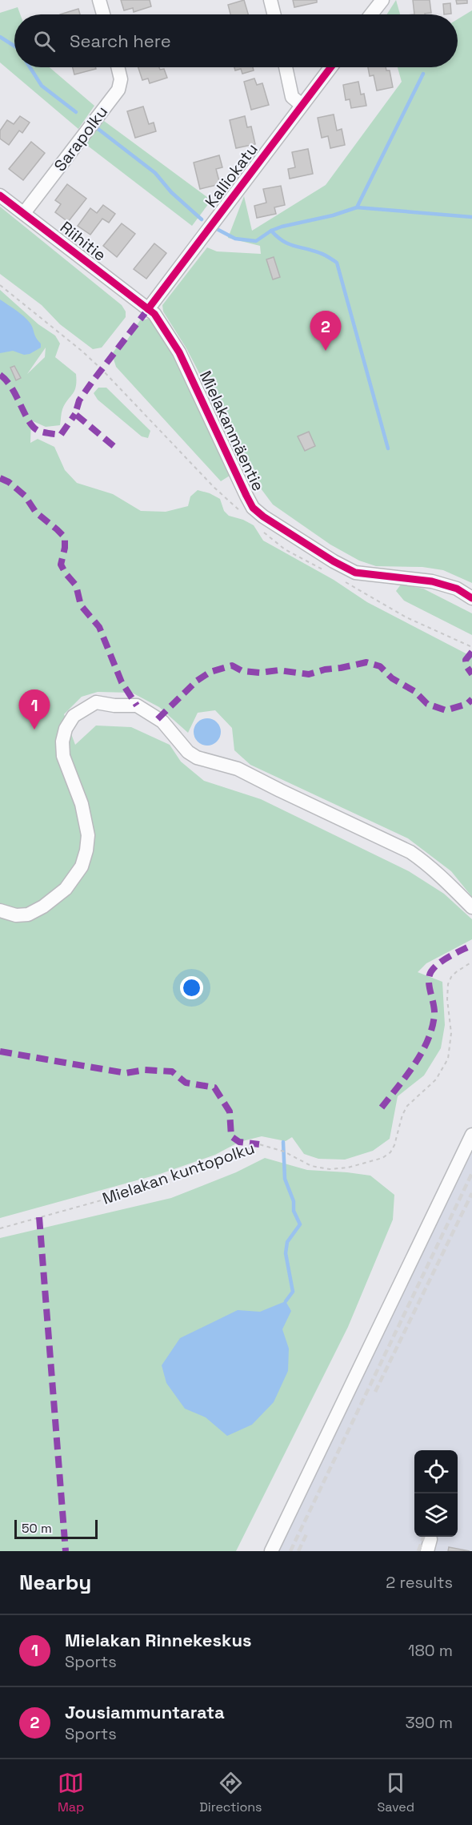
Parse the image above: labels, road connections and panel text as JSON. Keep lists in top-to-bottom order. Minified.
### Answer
{"streets":{"street":["Sarapolku","Kalliokatu","Riihitie","Mielakanmäentie"],"path":["Mielakan kuntopolku"]},"crossings":[["Sarapolku","Riihitie"],["Kalliokatu","Riihitie"],["Kalliokatu","Mielakanmäentie"],["Riihitie","Mielakanmäentie"]],"scale_bar":"50 m","page":{"search":"Search here","pins":["2","1"],"scale":"50 m","heading":["Nearby","2 results"],"list":[{"mark":"1","name":"Mielakan Rinnekeskus","note":"Sports","value":"180 m"},{"mark":"2","name":"Jousiammuntarata","note":"Sports","value":"390 m"}],"nav":["Map","Directions","Saved"]}}
